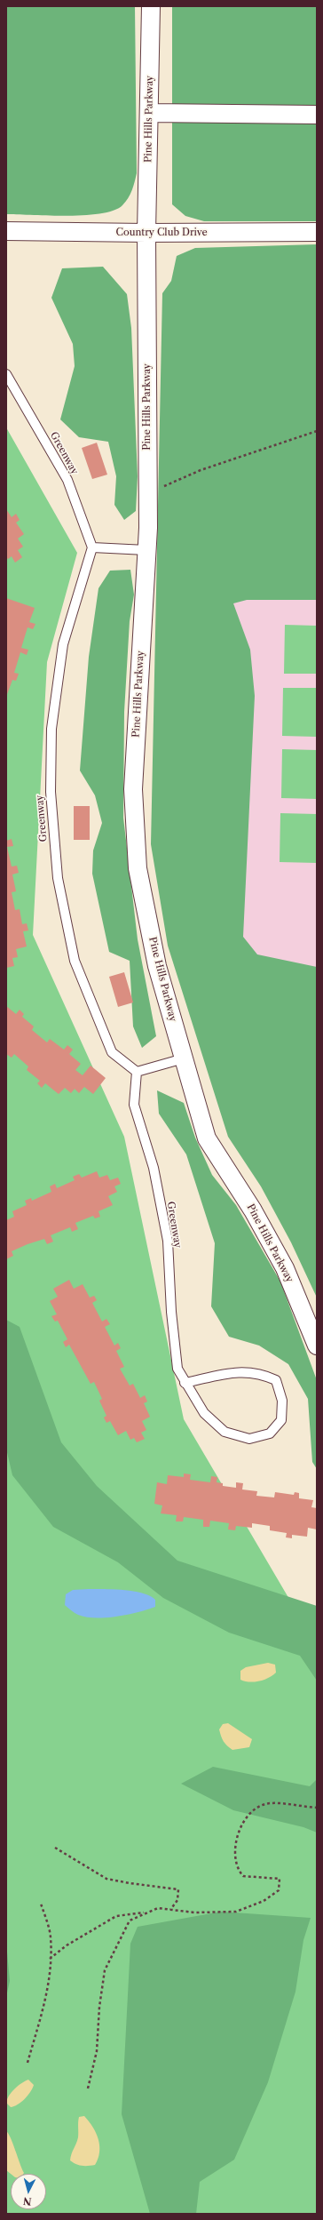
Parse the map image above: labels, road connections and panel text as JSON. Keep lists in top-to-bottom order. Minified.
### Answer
{"streets":{"street":["Pine Hills Parkway","Country Club Drive"],"lane":["Greenway"]},"crossings":[["Pine Hills Parkway","Country Club Drive"]],"north":"bottom"}
